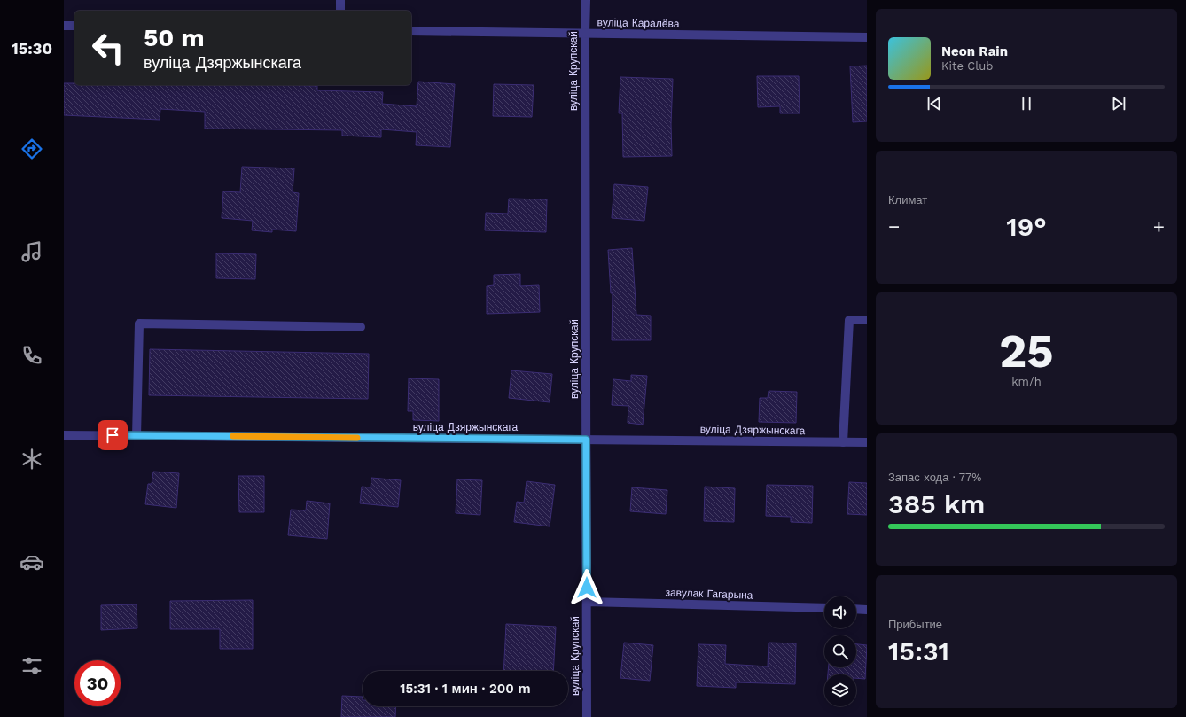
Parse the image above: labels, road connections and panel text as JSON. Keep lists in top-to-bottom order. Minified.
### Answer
{"streets":{"street":["вуліца Каралёва","вуліца Крупскай","вуліца Дзяржынскага","завулак Гагарына"]},"crossings":[["вуліца Каралёва","вуліца Крупскай"],["вуліца Крупскай","вуліца Дзяржынскага"],["вуліца Крупскай","завулак Гагарына"]],"page":{"tabs":"15:30","turn":["50 m","вуліца Дзяржынскага"],"song":["Neon Rain","Kite Club"],"tile":["Климат",["25","km/h"],["Запас хода · 77%","385 km"],["Прибытие","15:31"]],"heat":["−","19°","+"],"limit":"30","trip":"15:31 · 1 мин · 200 m"}}
